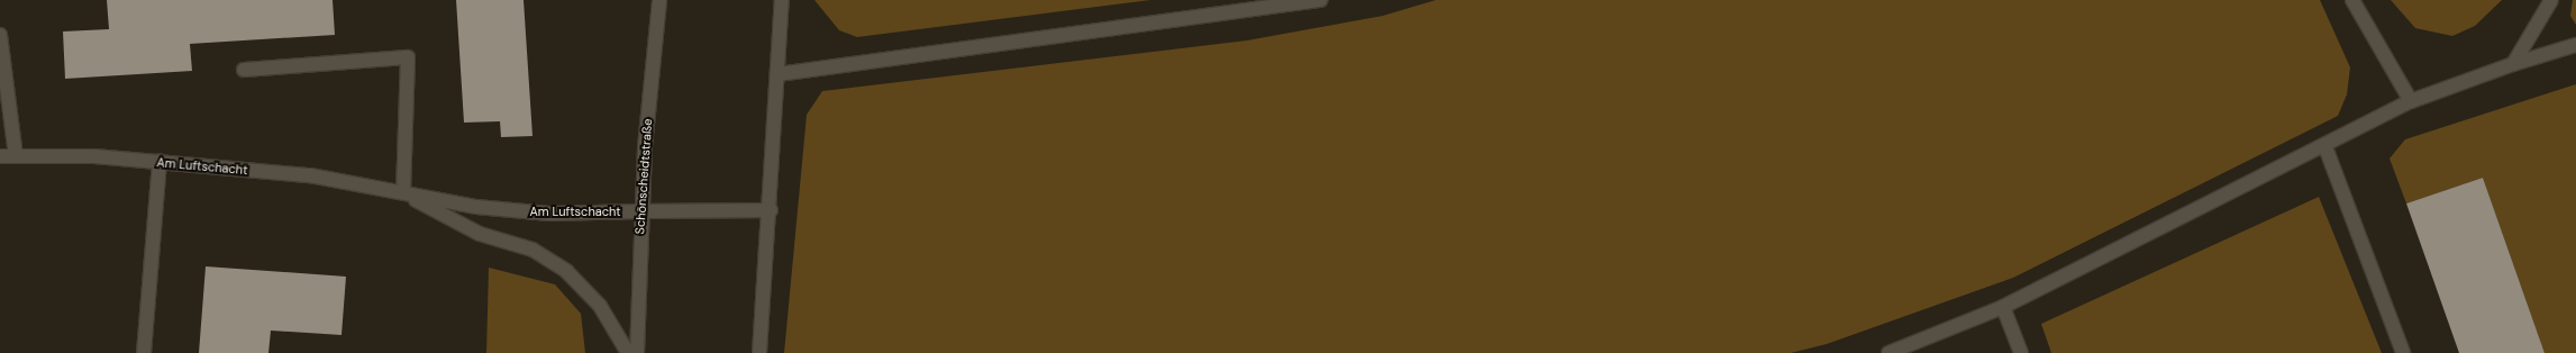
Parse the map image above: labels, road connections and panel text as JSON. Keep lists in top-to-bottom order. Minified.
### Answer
{"streets":{"street":["Am Luftschacht","Schönscheidtstraße"]},"crossings":[["Am Luftschacht","Schönscheidtstraße"]]}
